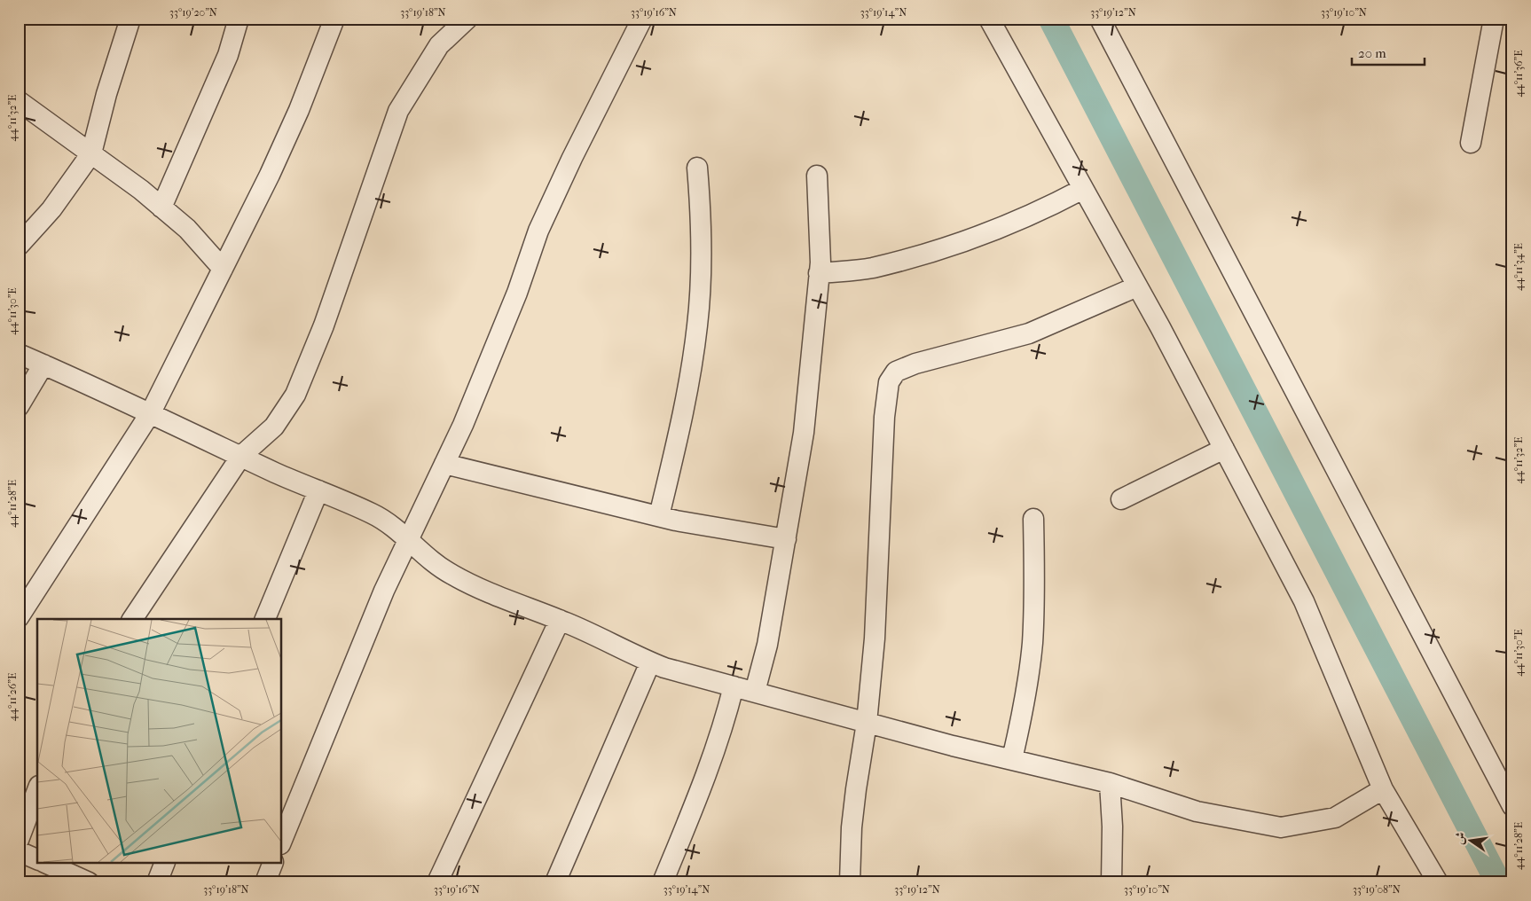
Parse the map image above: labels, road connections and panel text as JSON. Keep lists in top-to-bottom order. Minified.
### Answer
{"scale_bar":"20 m","north":"left","coordinates":["33°19'20\"N","33°19'18\"N","33°19'16\"N","33°19'14\"N","33°19'12\"N","33°19'10\"N","44°11'36\"E","44°11'32\"E","44°11'34\"E","44°11'30\"E","44°11'28\"E","44°11'26\"E","33°19'08\"N"]}
